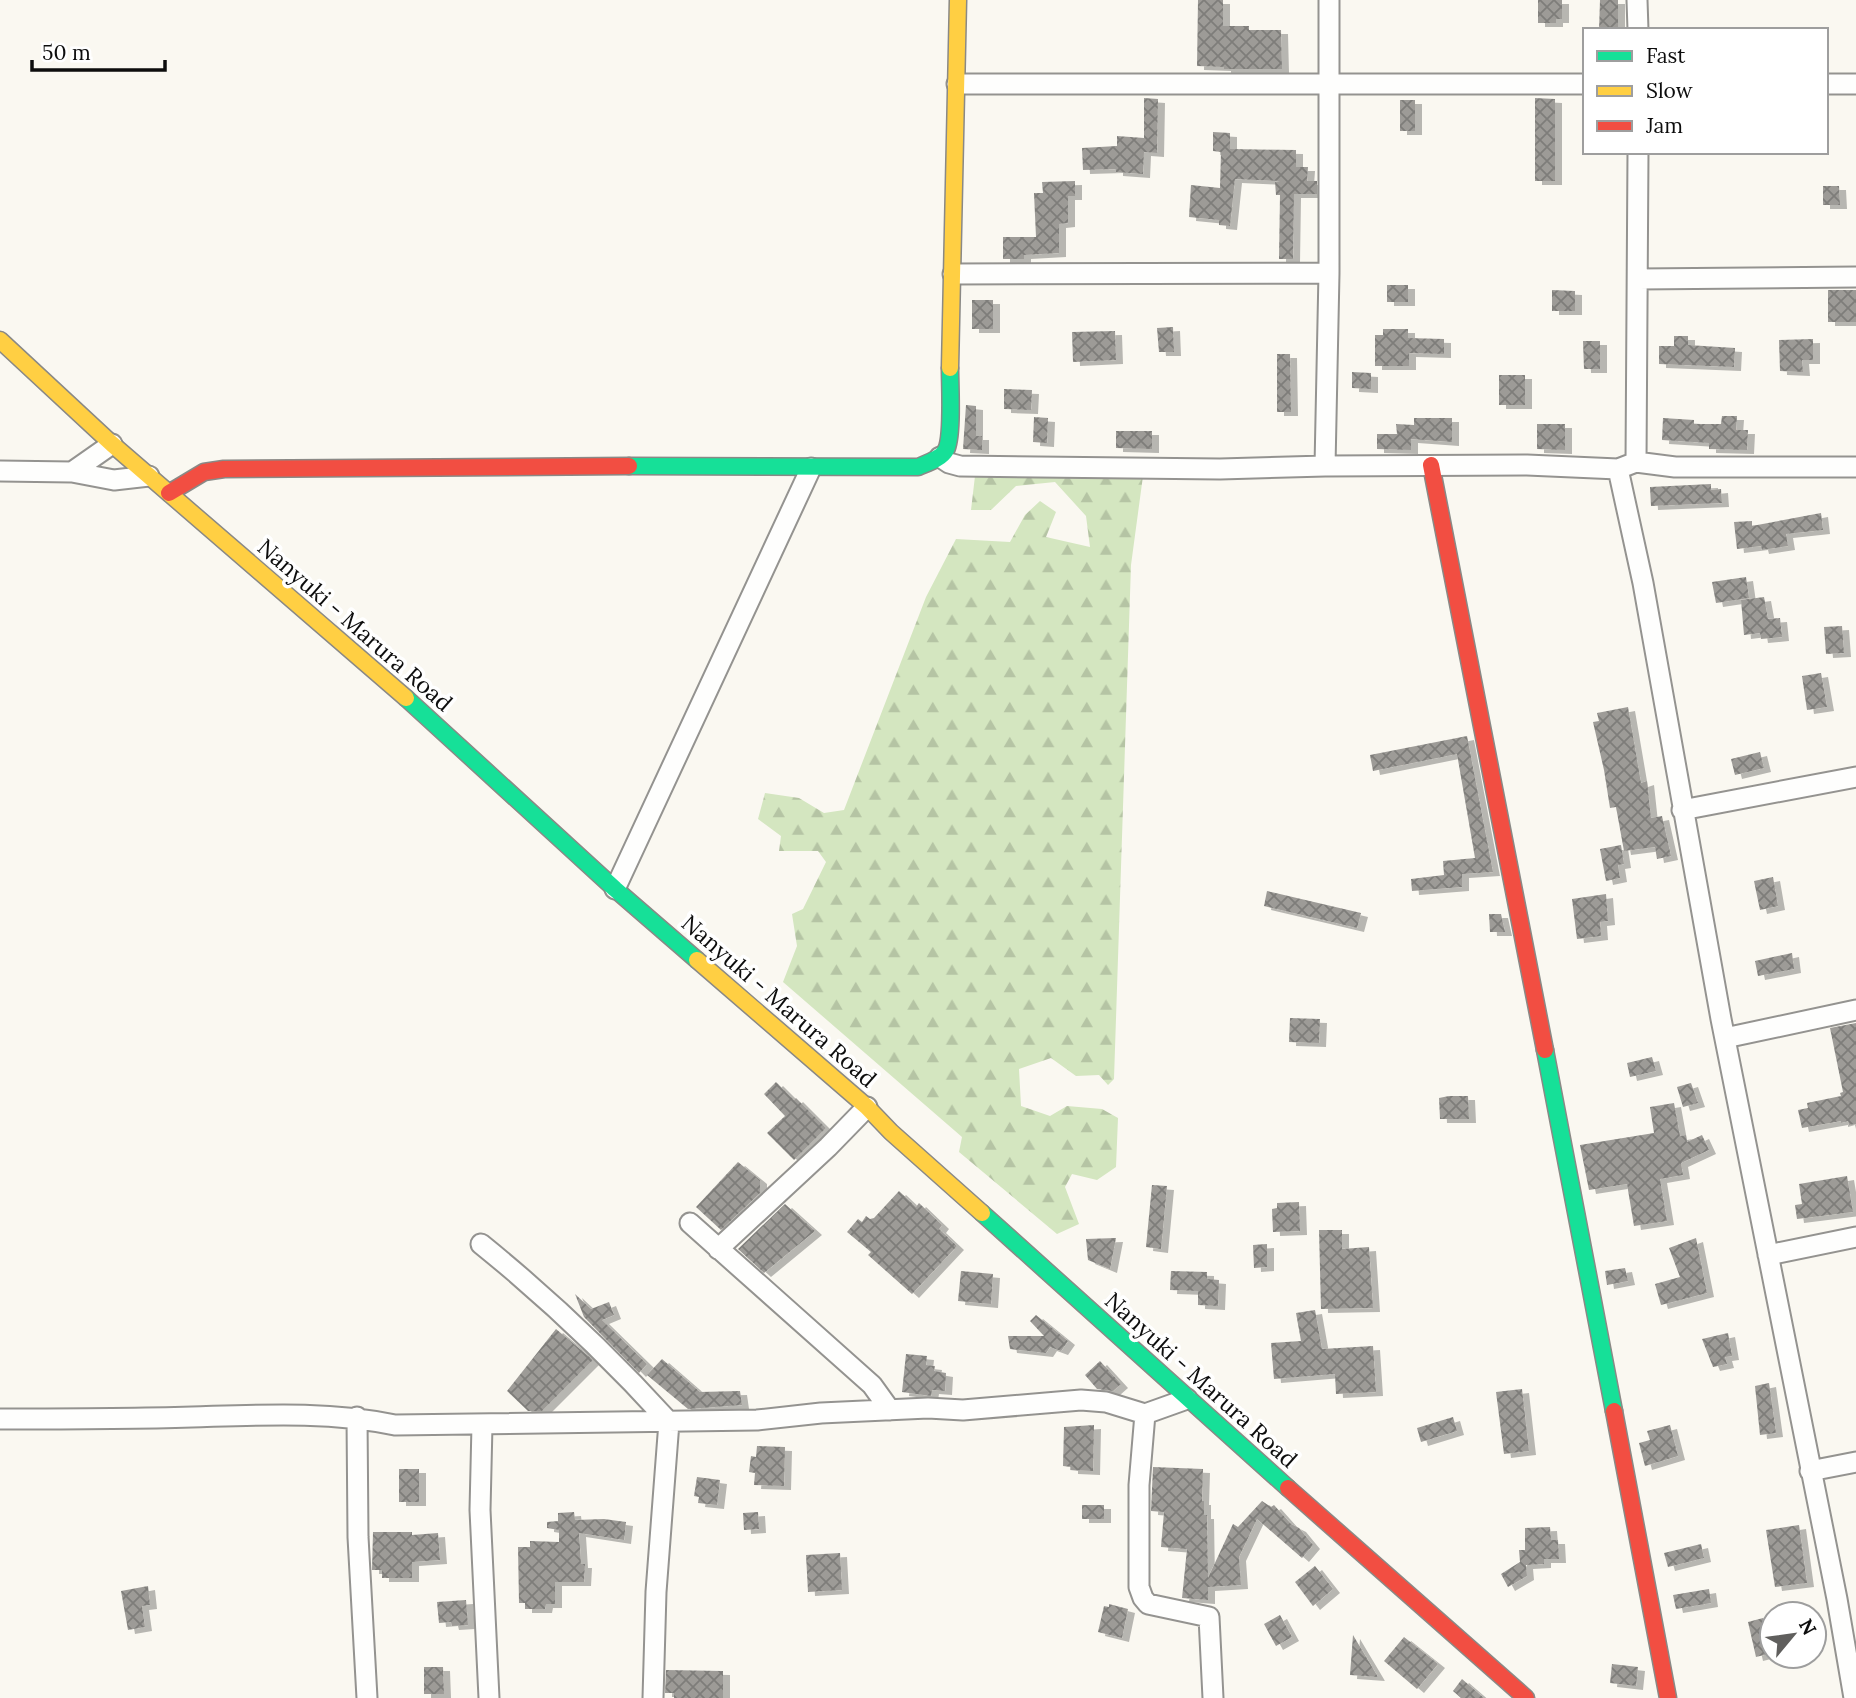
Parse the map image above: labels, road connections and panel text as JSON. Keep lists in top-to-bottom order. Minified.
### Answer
{"streets":{"street":["Nanyuki - Marura Road"]},"legend":["Fast","Slow","Jam"],"scale_bar":"50 m","north":"top right"}
